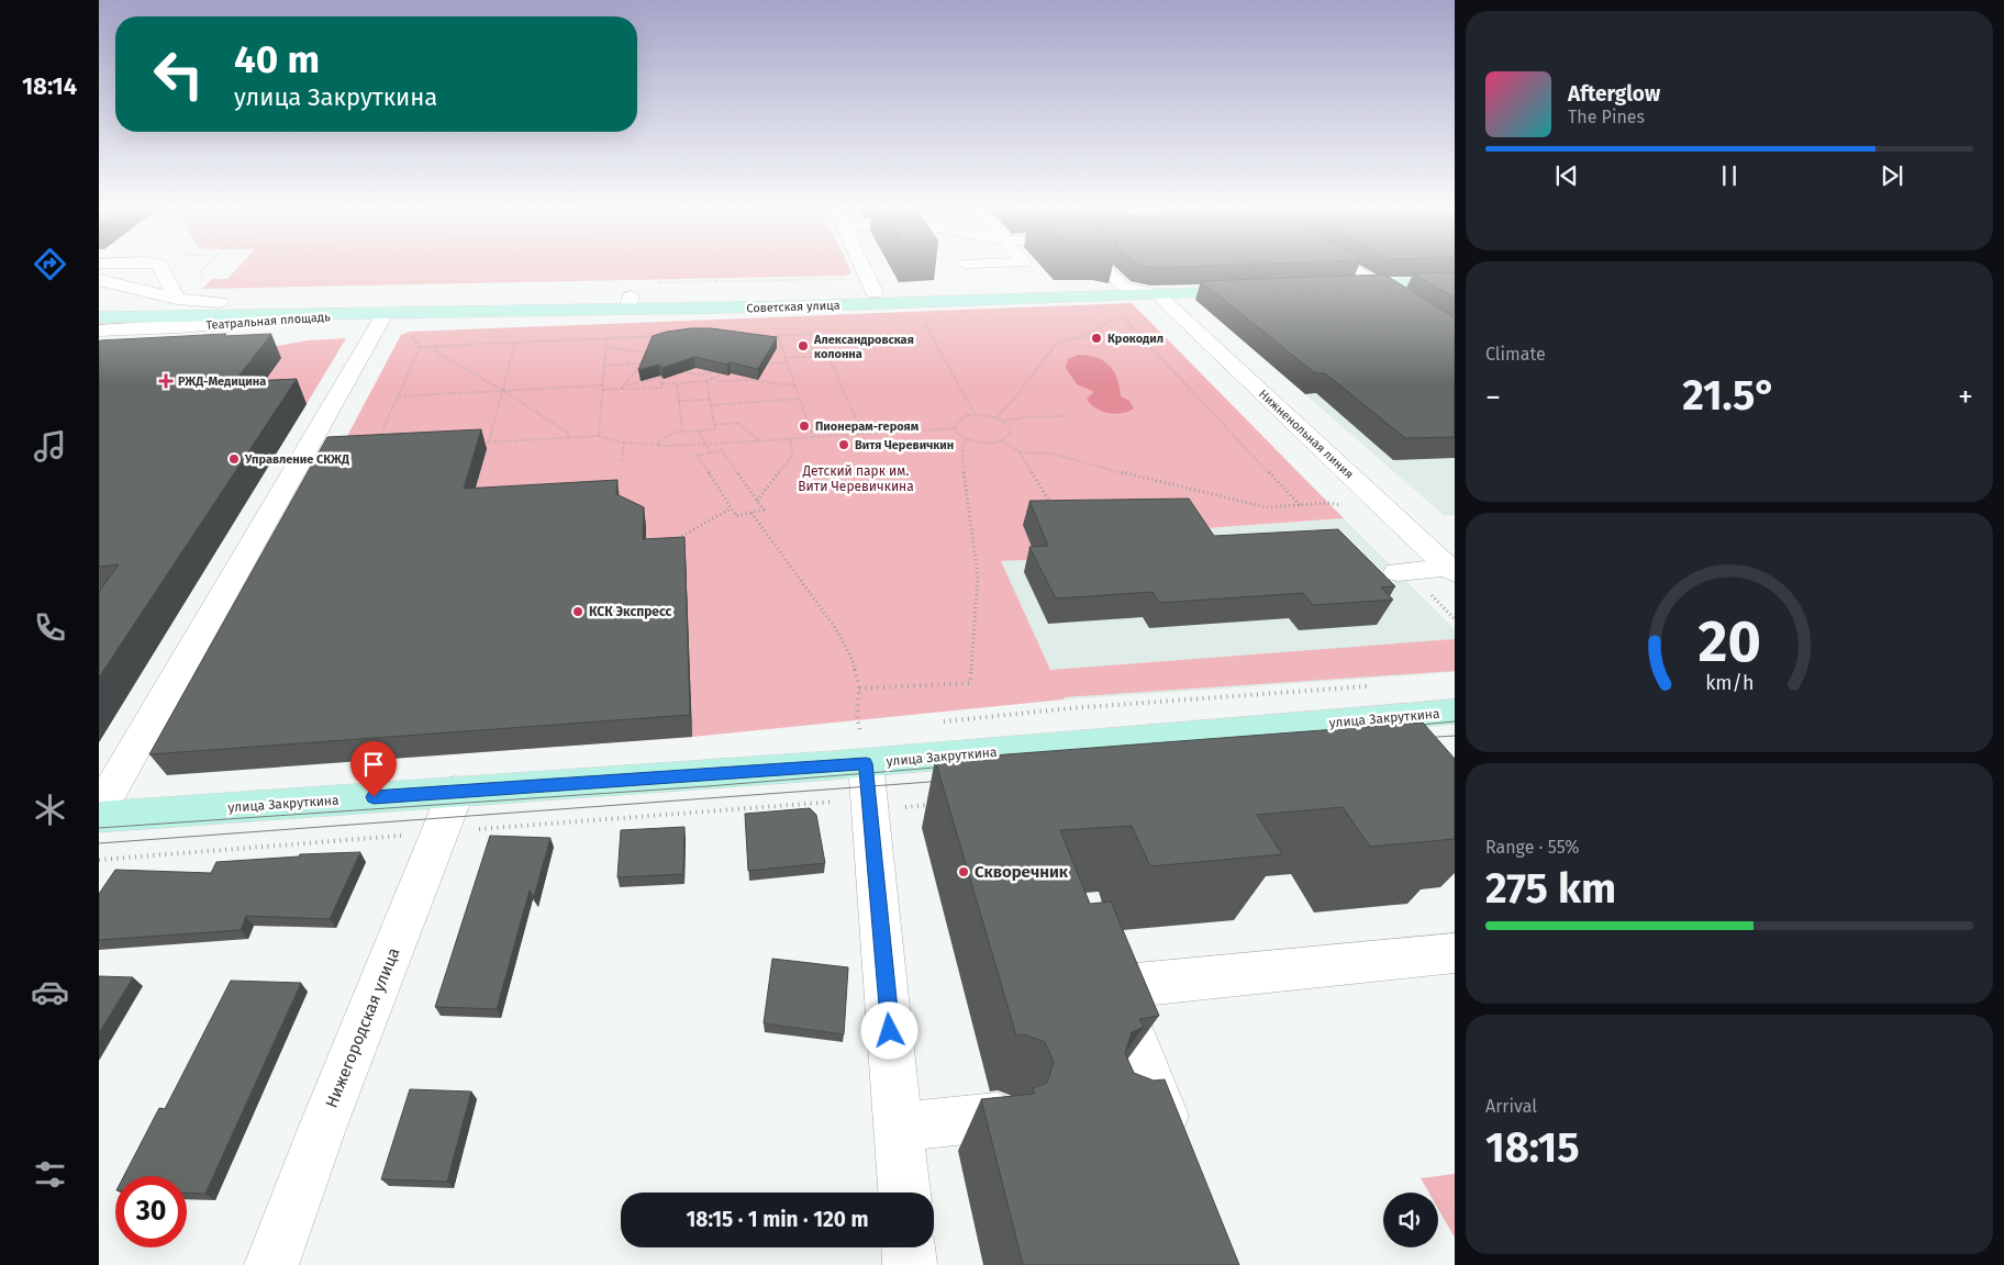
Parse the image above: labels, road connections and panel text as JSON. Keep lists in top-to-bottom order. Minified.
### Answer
{"streets":{"main road":["Советская улица","Театральная площадь","улица Закруткина"],"street":["Нижненольная линия","Нижегородская улица"]},"crossings":[["Советская улица","Театральная площадь"],["Советская улица","Нижненольная линия"],["улица Закруткина","Нижегородская улица"]],"parks":["Детский парк им. Вити Черевичкина"],"places":{"other":["Крокодил","Александровская колонна","Пионерам-героям","Витя Черевичкин","Управление СКЖД","КСК Экспресс","Скворечник"],"health":["РЖД-Медицина"]},"page":{"tabs":"18:14","turn":["40 m","улица Закруткина"],"song":["Afterglow","The Pines"],"tile":["Climate",["Range · 55%","275 km"],["Arrival","18:15"]],"heat":["−","21.5°","+"],"limit":"30","trip":"18:15 · 1 min · 120 m","gauge":["20","km/h"]}}
